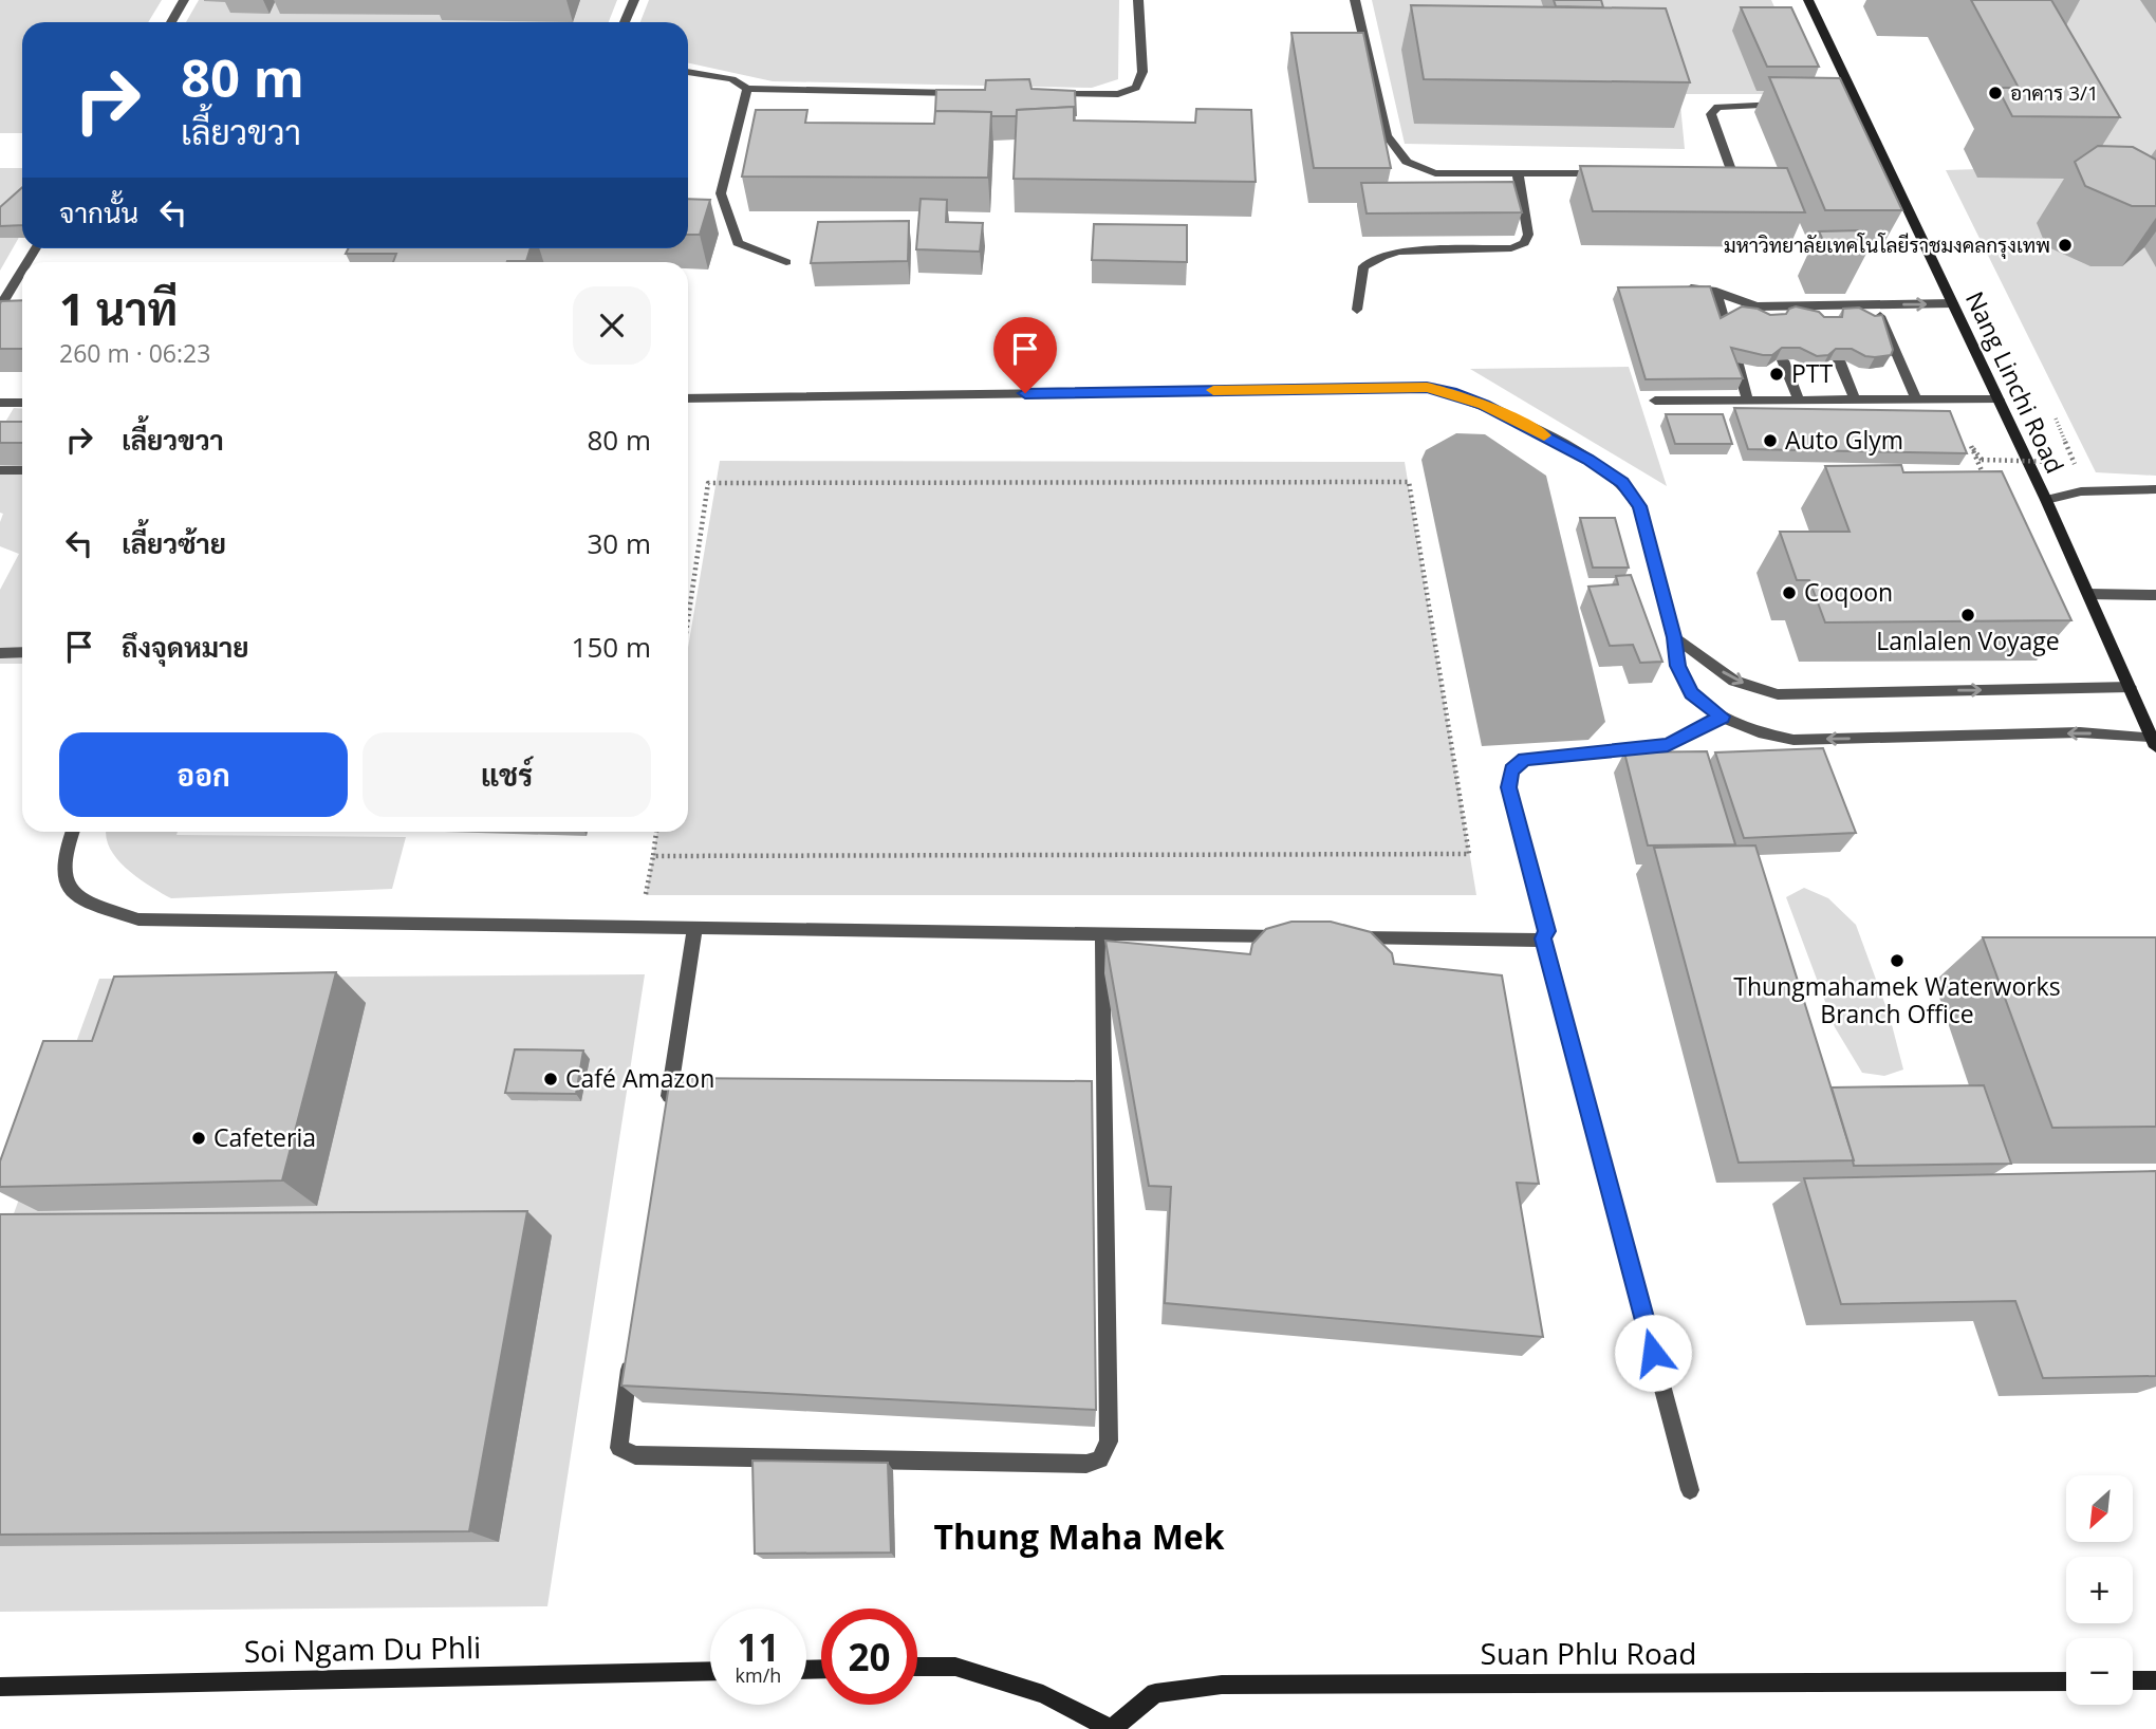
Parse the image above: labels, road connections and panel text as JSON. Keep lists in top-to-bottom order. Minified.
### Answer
{"streets":{"main road":["Nang Linchi Road","Soi Ngam Du Phli","Suan Phlu Road"]},"districts":["Thung Maha Mek"],"places":["อาคาร 3/1","มหาวิทยาลัยเทคโนโลยีราชมงคลกรุงเทพ","PTT","Auto Glym","Coqoon","Lanlalen Voyage","Thungmahamek Waterworks Branch Office","Café Amazon","Cafeteria"],"north":"bottom left","page":{"turn":["80 m","เลี้ยวขวา"],"then":"จากนั้น","heading":["1 นาที","260 m · 06:23"],"list":[{"name":"เลี้ยวขวา","value":"80 m"},{"name":"เลี้ยวซ้าย","value":"30 m"},{"name":"ถึงจุดหมาย","value":"150 m"}],"buttons":["ออก","แชร์"],"map_buttons":["+","−"],"speed":"11 km/h","limit":"20"}}
